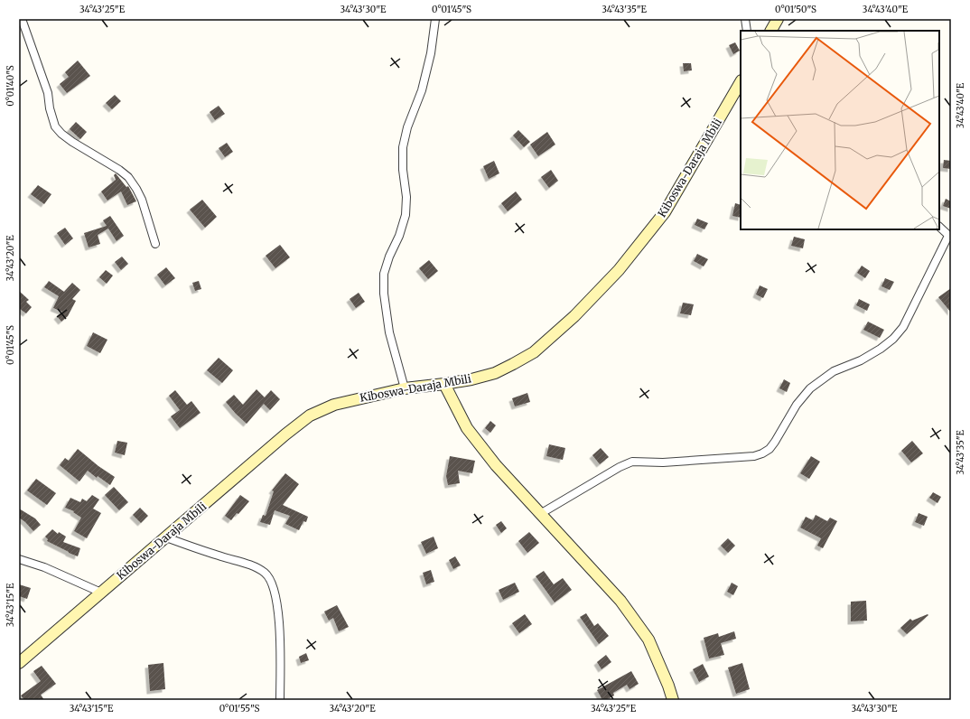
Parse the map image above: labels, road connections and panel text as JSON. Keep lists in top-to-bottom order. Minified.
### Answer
{"streets":{"main road":["Kiboswa-Daraja Mbili"]},"coordinates":["34°43'25\"E","34°43'30\"E","0°01'45\"S","34°43'35\"E","0°01'50\"S","34°43'40\"E","0°01'40\"S","34°43'20\"E","34°43'15\"E","0°01'55\"S"]}
